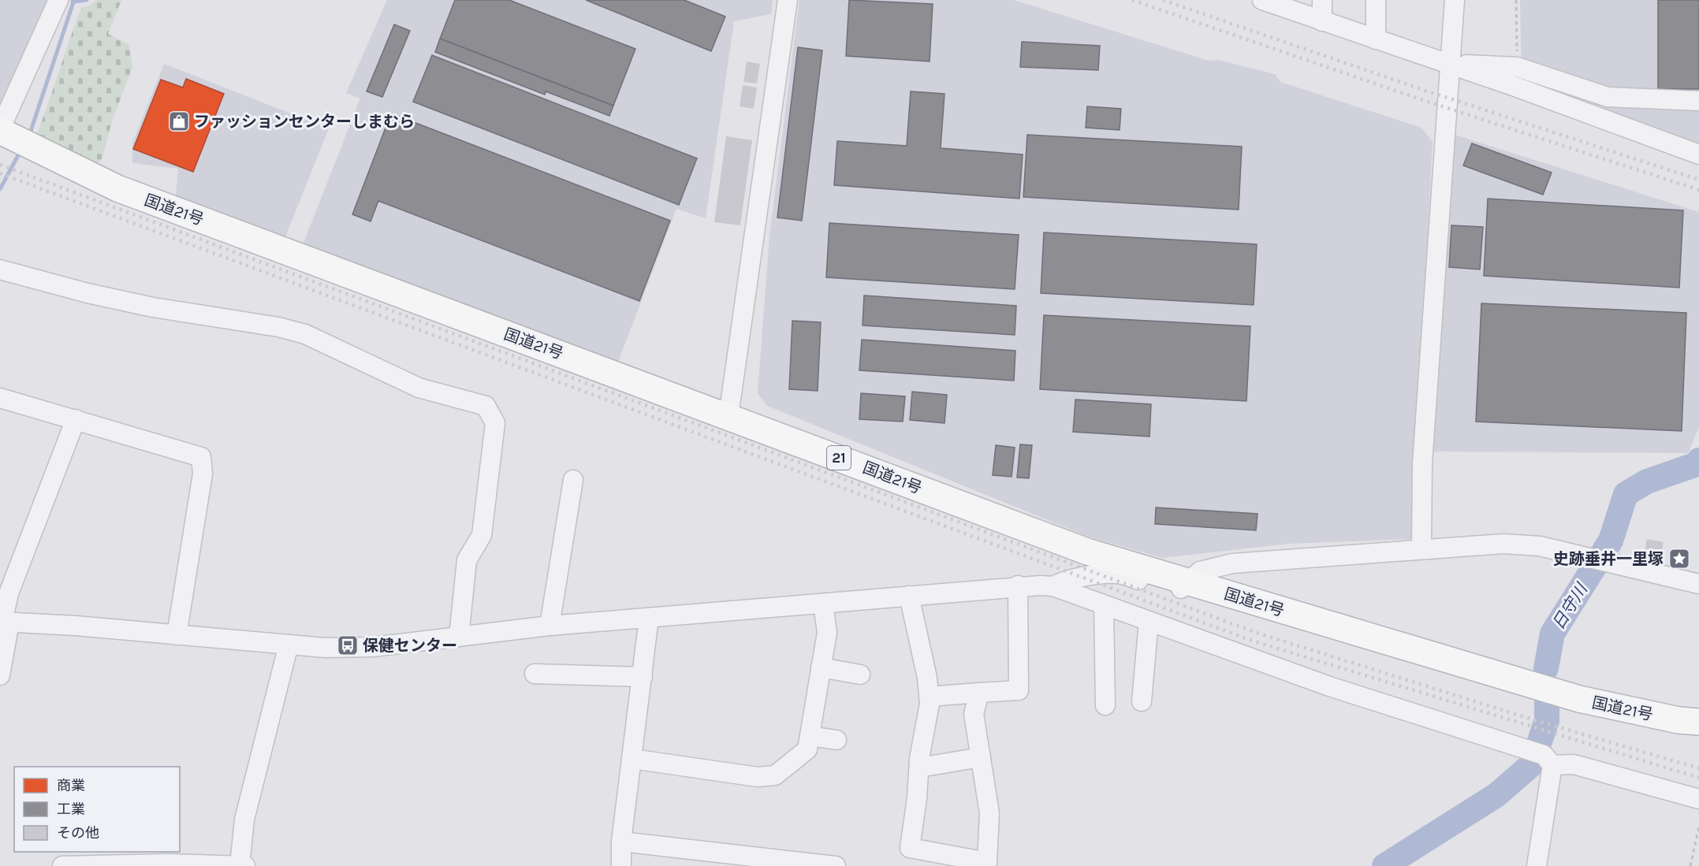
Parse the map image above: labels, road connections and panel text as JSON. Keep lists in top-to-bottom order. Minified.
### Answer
{"streets":{"highway":["国道21号","21"]},"water":["日守川"],"places":{"shop":["ファッションセンターしまむら"],"place":["史跡垂井一里塚"],"bus stop":["保健センター"]},"legend":["商業","工業","その他"]}
